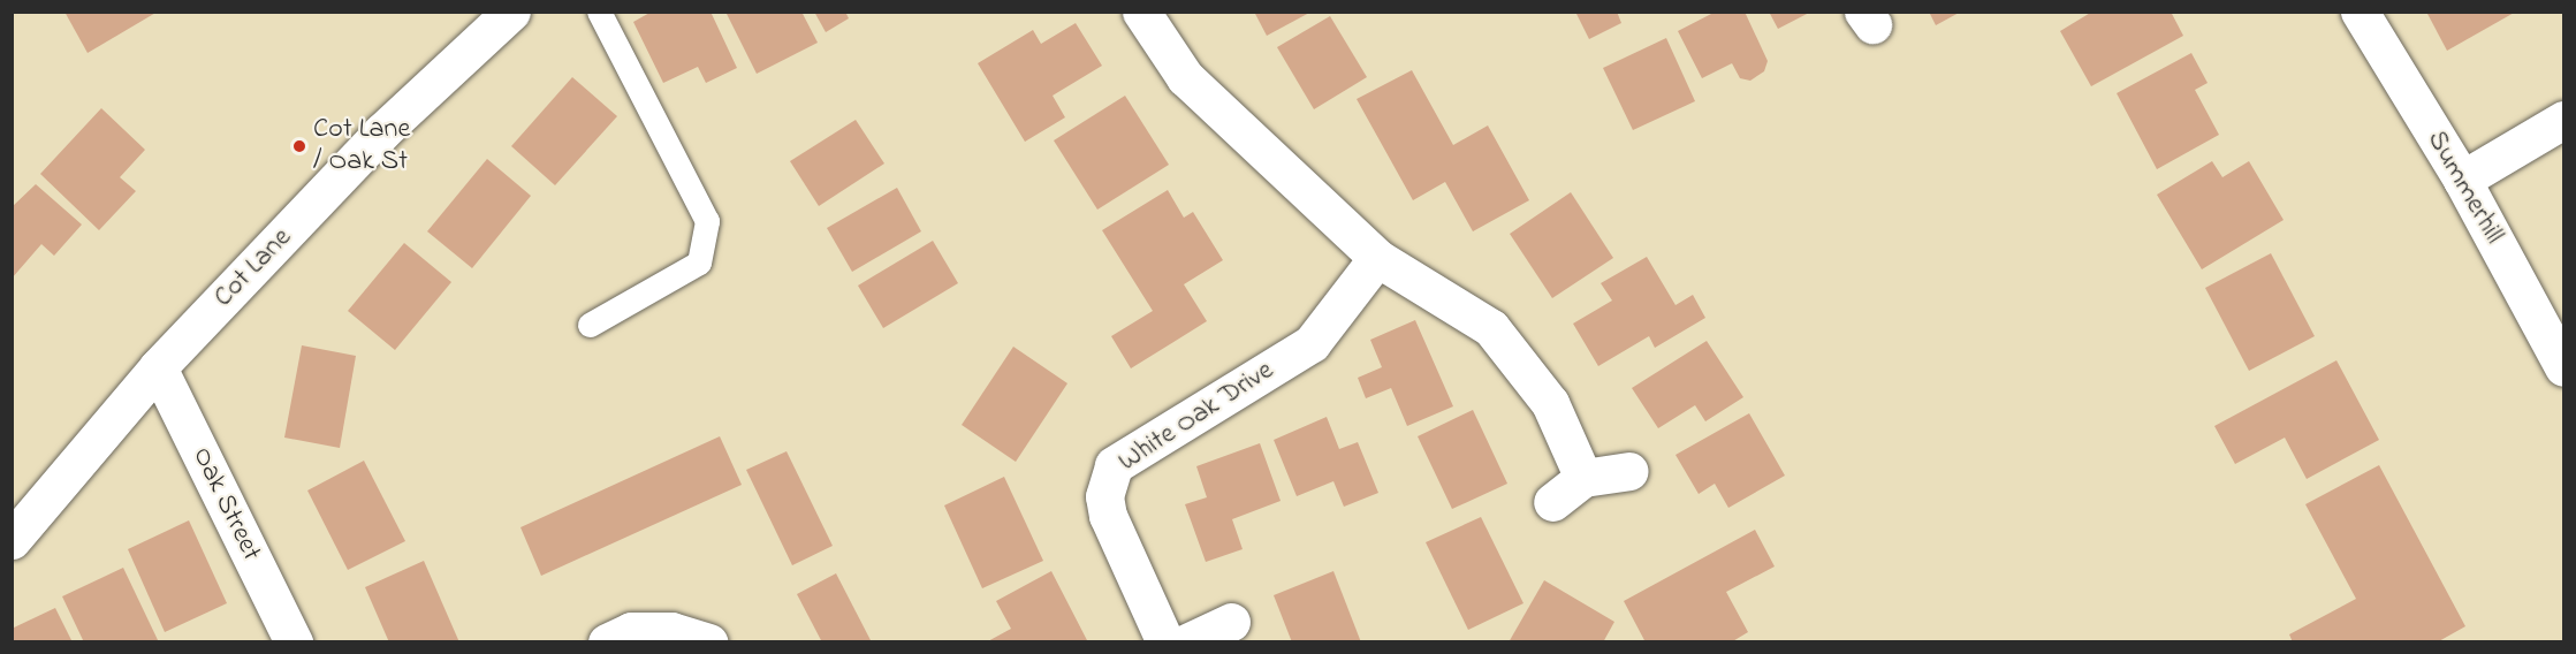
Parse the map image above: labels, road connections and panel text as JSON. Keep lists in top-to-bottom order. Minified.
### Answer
{"streets":{"street":["Summerhill","Cot Lane","White Oak Drive","Oak Street"]},"crossings":[["Cot Lane","Oak Street"]],"places":["Cot Lane / Oak St"]}
